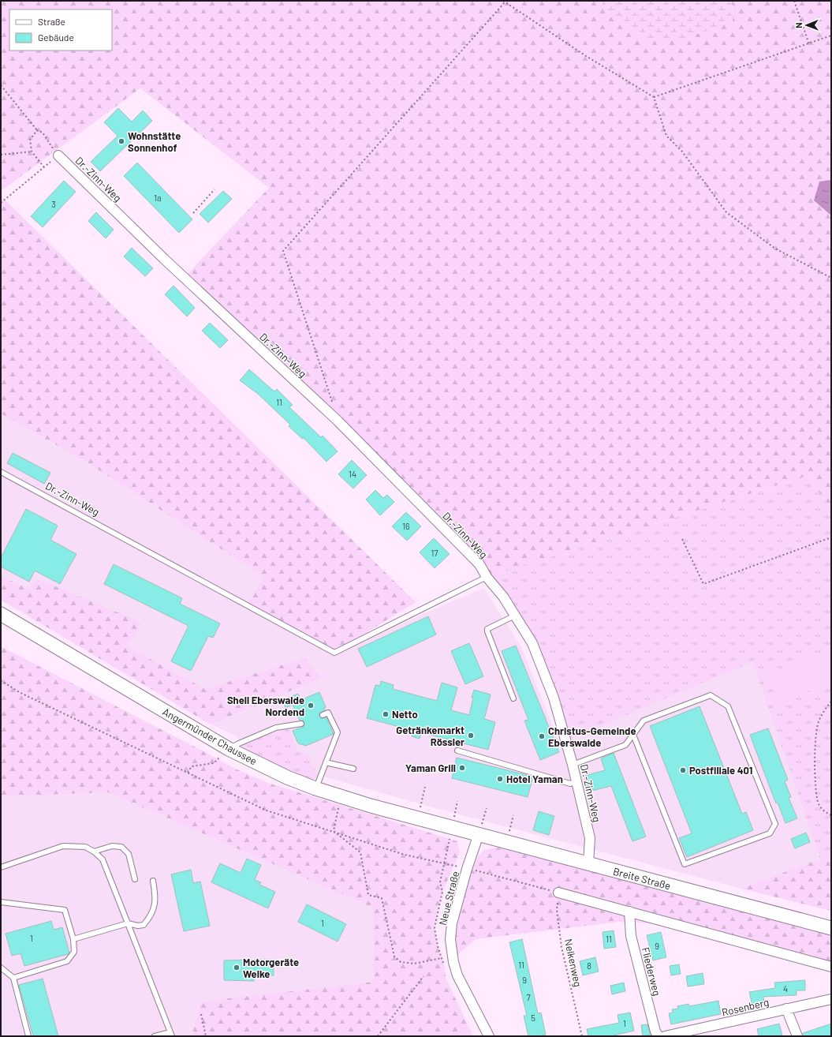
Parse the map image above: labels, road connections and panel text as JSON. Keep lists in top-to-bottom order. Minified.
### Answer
{"streets":{"main road":["Angermünder Chaussee","Breite Straße"],"street":["Dr.-Zinn-Weg","Neue Straße","Fliederweg","Rosenberg"],"path":["Nelkenweg"]},"crossings":[["Dr.-Zinn-Weg","Breite Straße"],["Angermünder Chaussee","Breite Straße"],["Breite Straße","Neue Straße"]],"places":["Wohnstätte Sonnenhof","Shell Eberswalde Nordend","Netto","Getränkemarkt Rössler","Christus-Gemeinde Eberswalde","Yaman Grill","Postfiliale 401","Hotel Yaman","Motorgeräte Welke"],"house_numbers":["1a","3","11","14","16","17","1","1","11","9","11","8","9","4","7","5","1"],"legend":["Straße","Gebäude"],"north":"left"}
